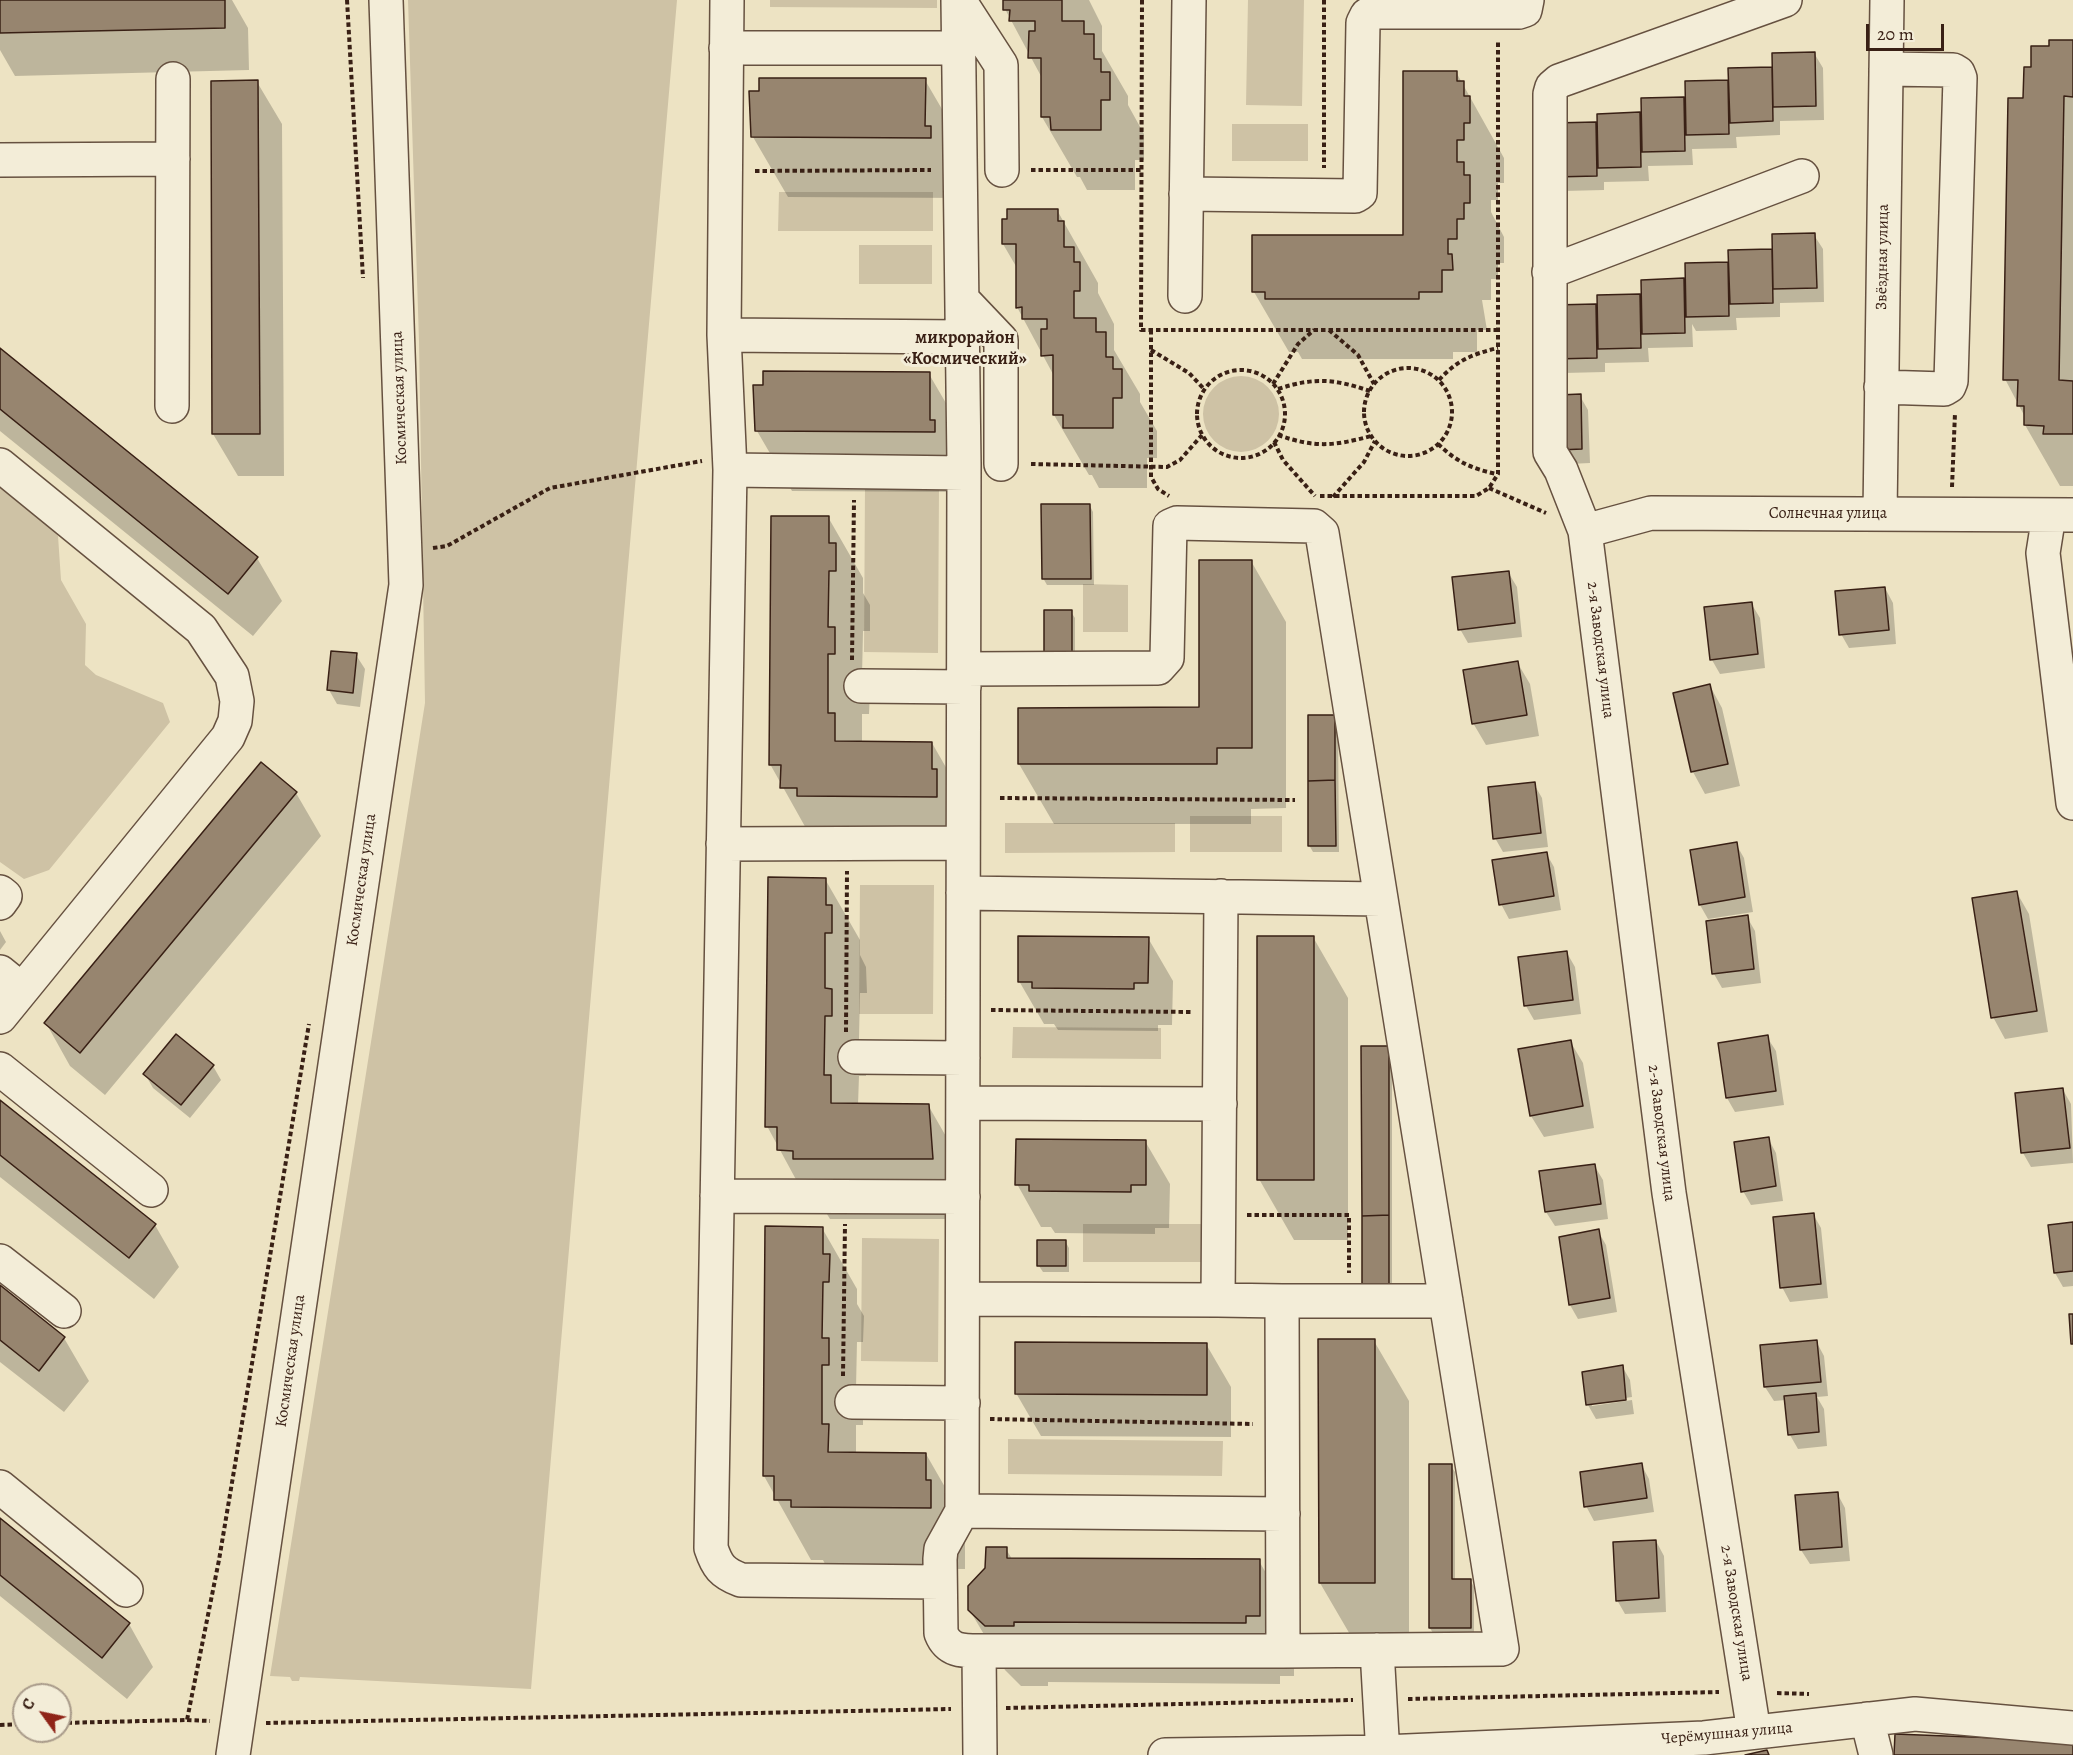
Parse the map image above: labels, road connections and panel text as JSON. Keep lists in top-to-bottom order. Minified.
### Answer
{"streets":{"street":["Звёздная улица","Космическая улица","Солнечная улица","2-я Заводская улица","Черёмушная улица"]},"crossings":[["Звёздная улица","Солнечная улица"],["Солнечная улица","2-я Заводская улица"],["2-я Заводская улица","Черёмушная улица"]],"districts":["микрорайон «Космический»"],"scale_bar":"20 m","north":"top left"}
